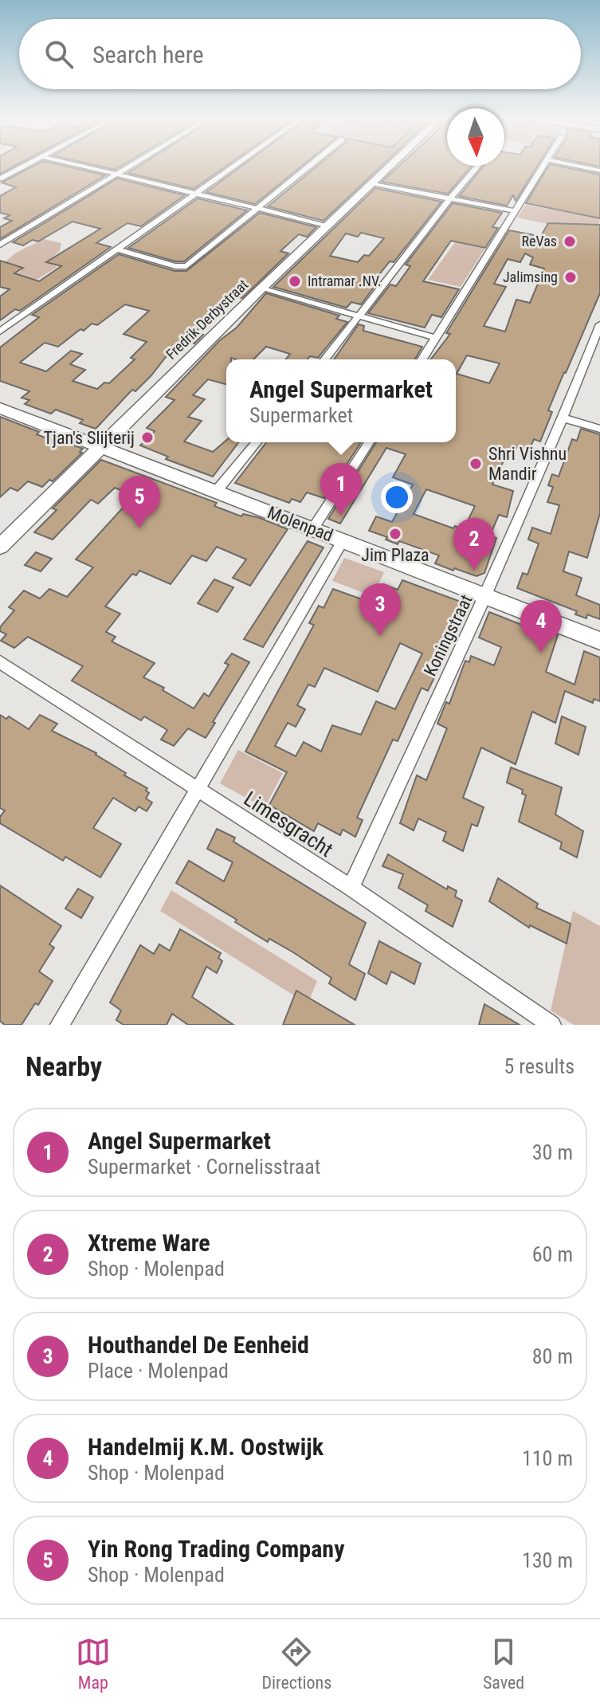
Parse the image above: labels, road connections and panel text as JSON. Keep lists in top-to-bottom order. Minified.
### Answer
{"streets":{"main road":["Fredrik Derbystraat","Molenpad"],"street":["Koningstraat","Limesgracht"]},"crossings":[["Fredrik Derbystraat","Molenpad"],["Molenpad","Koningstraat"],["Koningstraat","Limesgracht"]],"places":["ReVas","Jalimsing","Intramar .NV.","Tjan's Slijterij","Shri Vishnu Mandir","Jim Plaza"],"north":"bottom","page":{"search":"Search here","popup":["Angel Supermarket","Supermarket"],"pins":["1","5","2","3","4"],"heading":["Nearby","5 results"],"list":[{"mark":"1","name":"Angel Supermarket","note":"Supermarket · Cornelisstraat","value":"30 m"},{"mark":"2","name":"Xtreme Ware","note":"Shop · Molenpad","value":"60 m"},{"mark":"3","name":"Houthandel De Eenheid","note":"Place · Molenpad","value":"80 m"},{"mark":"4","name":"Handelmij K.M. Oostwijk","note":"Shop · Molenpad","value":"110 m"},{"mark":"5","name":"Yin Rong Trading Company","note":"Shop · Molenpad","value":"130 m"}],"nav":["Map","Directions","Saved"]}}
